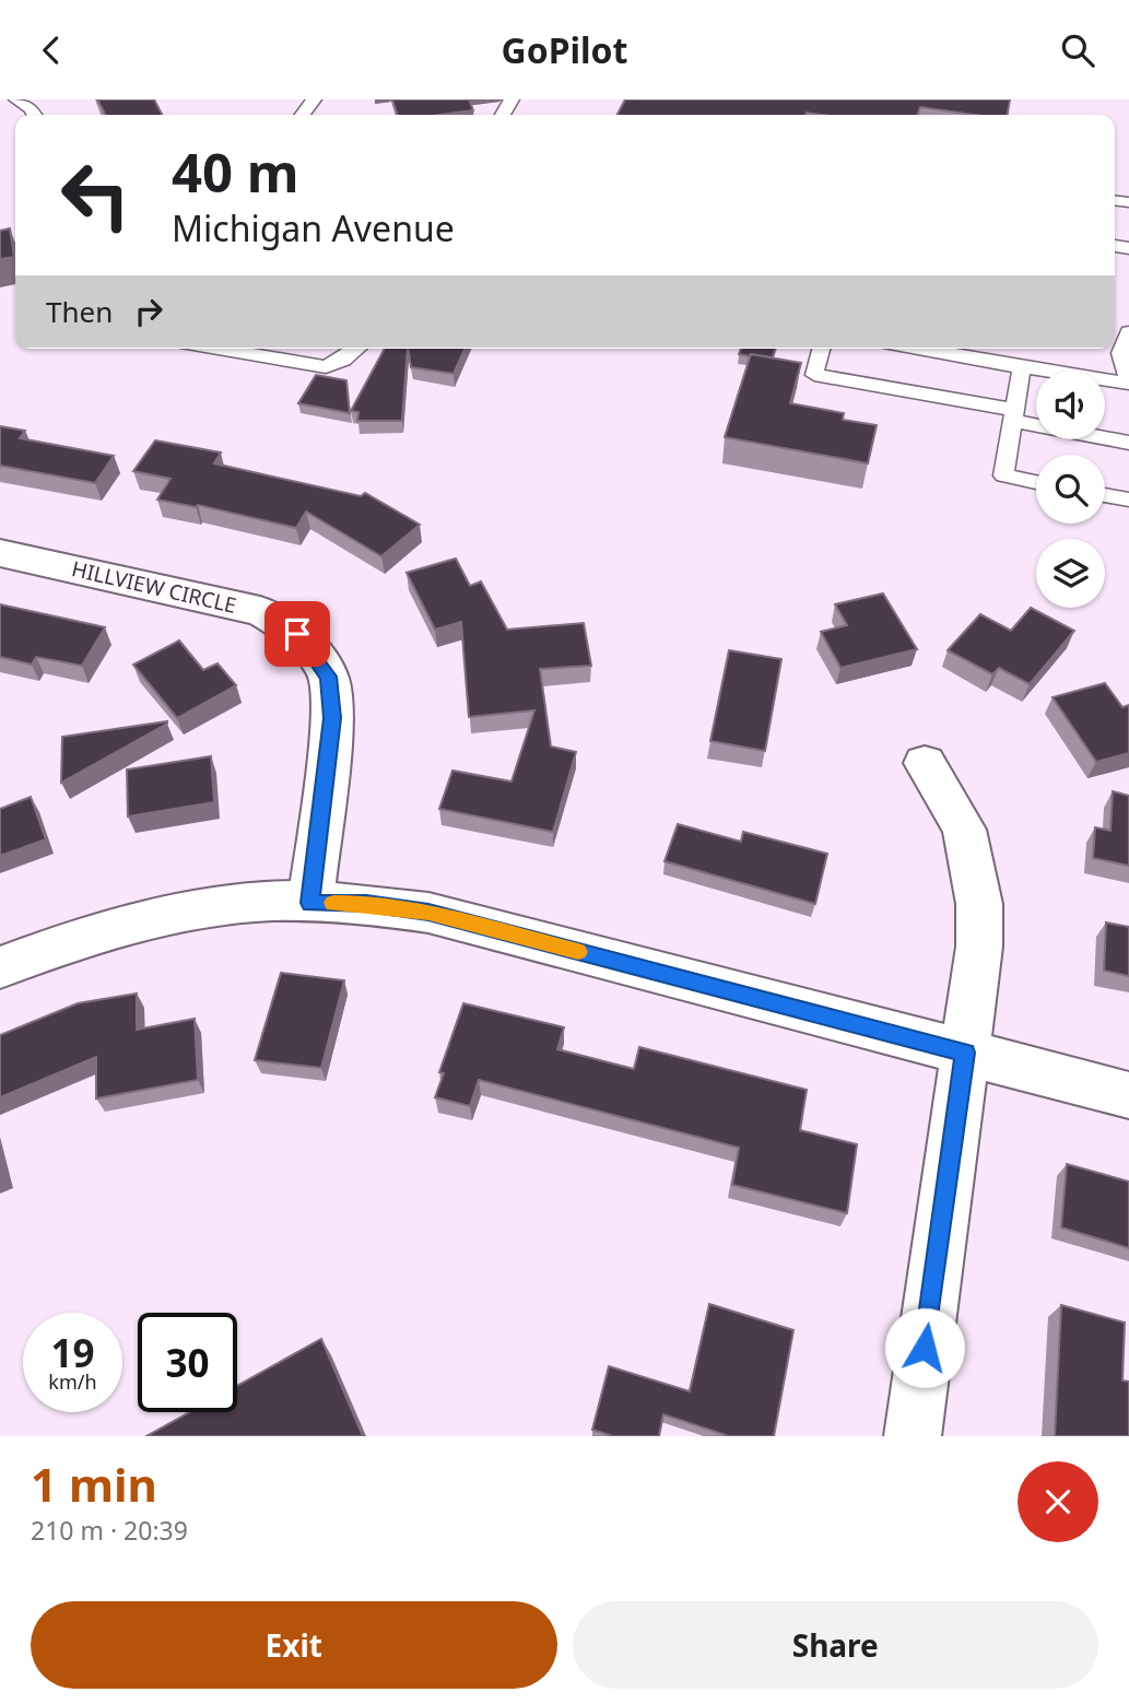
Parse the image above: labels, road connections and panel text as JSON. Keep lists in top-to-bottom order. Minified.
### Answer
{"streets":{"street":["HILLVIEW CIRCLE"]},"page":{"header":"GoPilot","turn":["40 m","Michigan Avenue"],"then":"Then","speed":"19 km/h","limit":"30","heading":["1 min","210 m · 20:39"],"buttons":["Exit","Share"]}}
